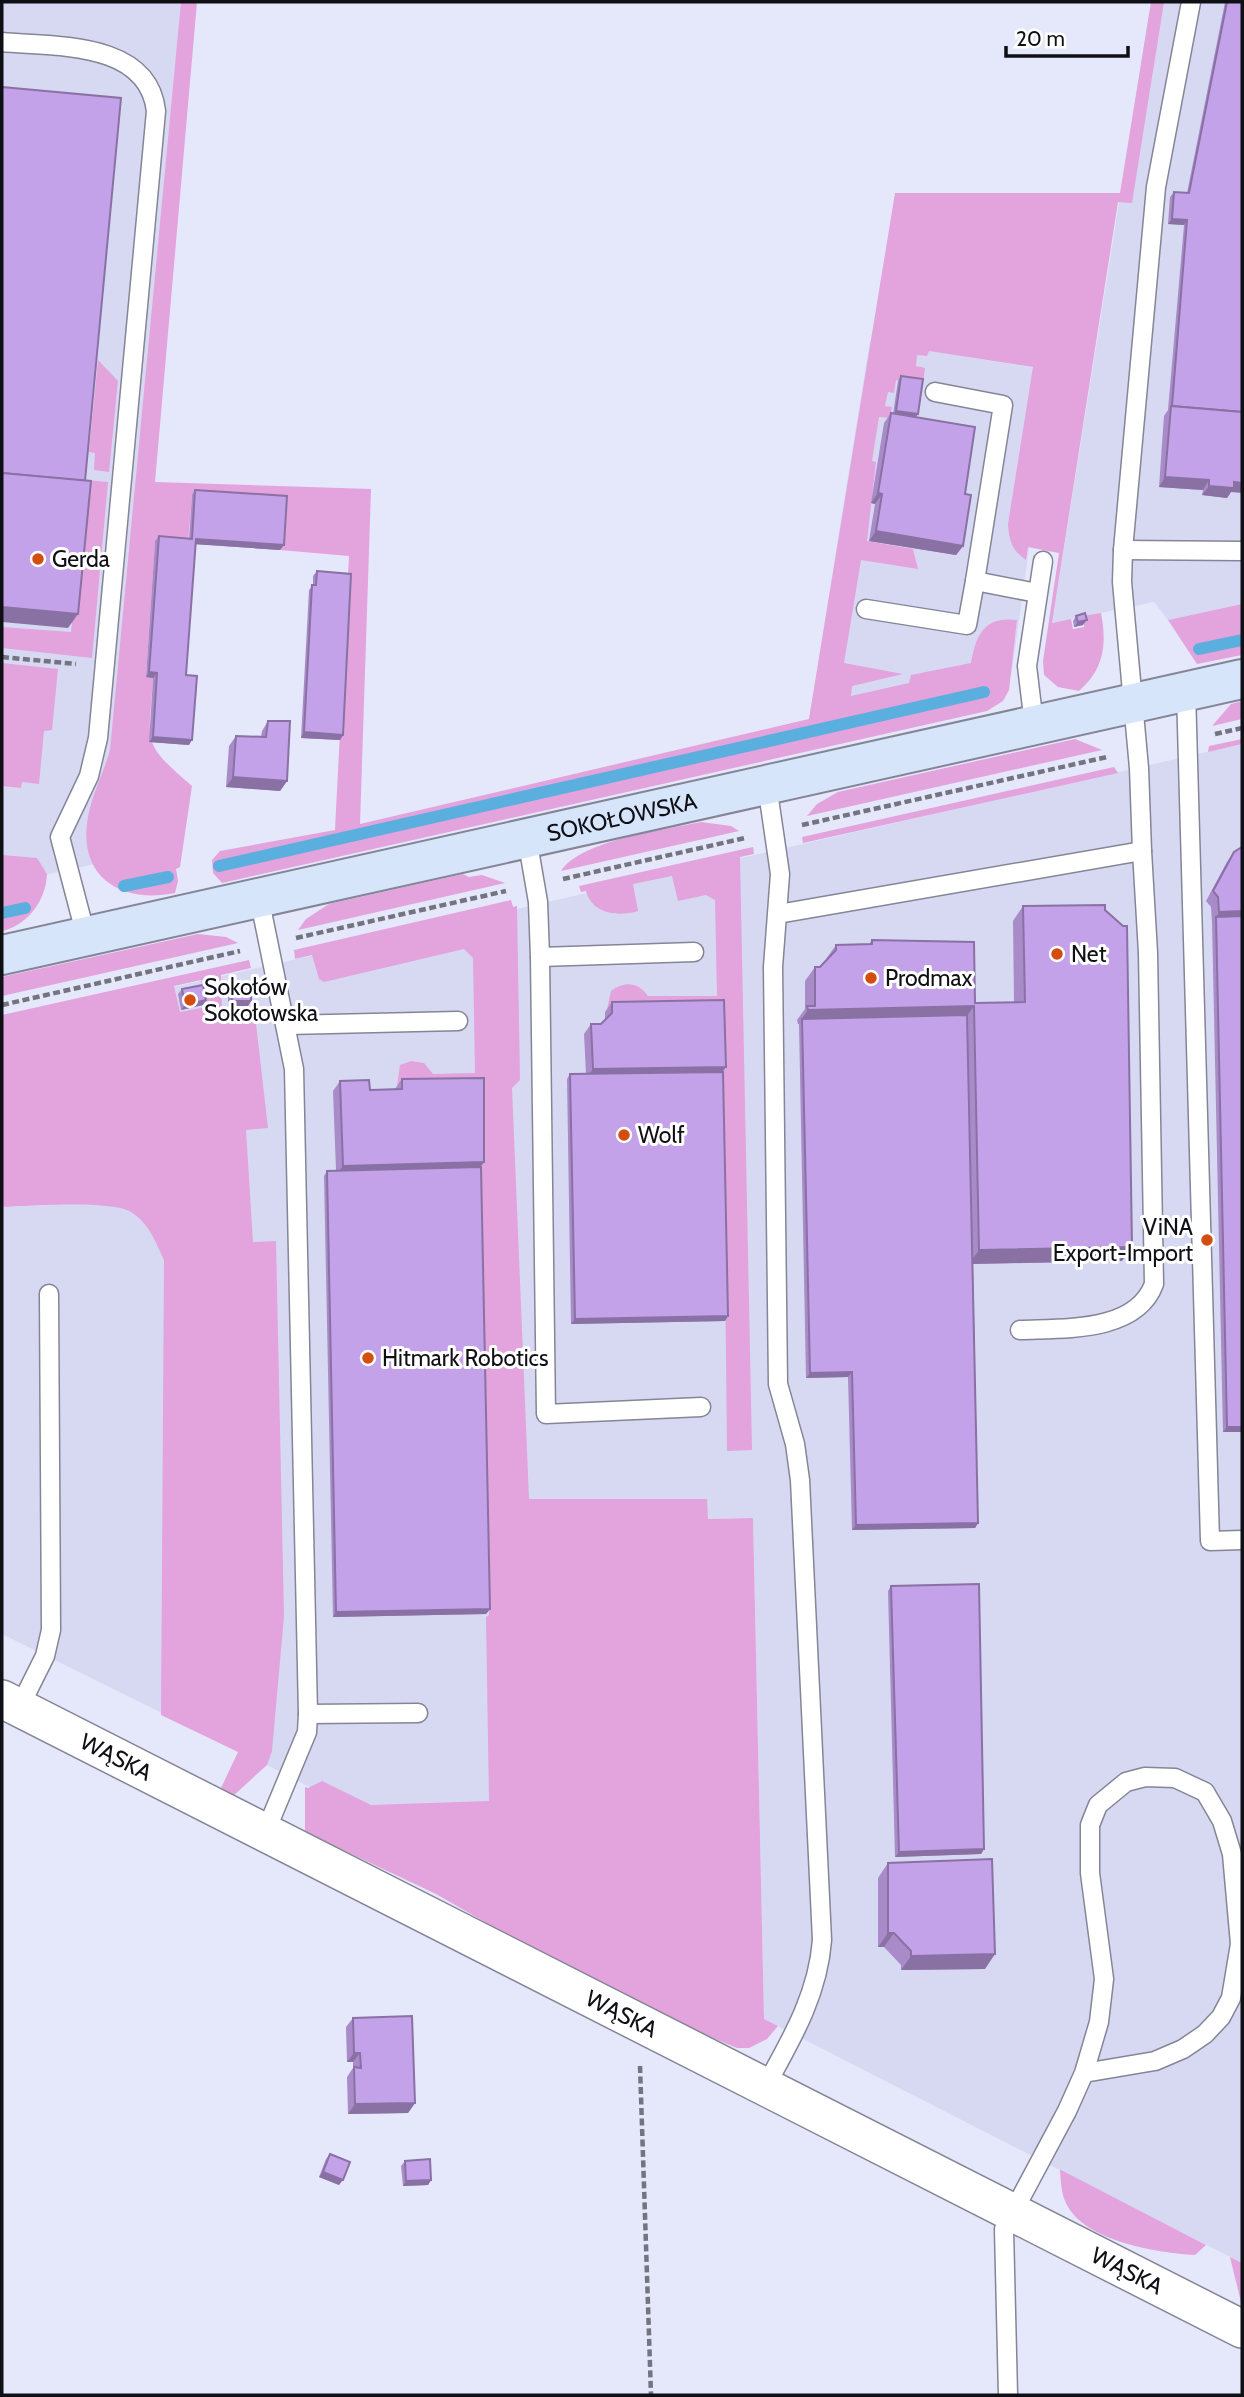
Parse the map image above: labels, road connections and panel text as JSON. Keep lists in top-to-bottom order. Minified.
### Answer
{"streets":{"street":["SOKOŁOWSKA","WĄSKA"]},"places":["Gerda","Net","Prodmax","Sokołów Sokołowska","Wolf","ViNA Export-Import","Hitmark Robotics"],"scale_bar":"20 m"}
